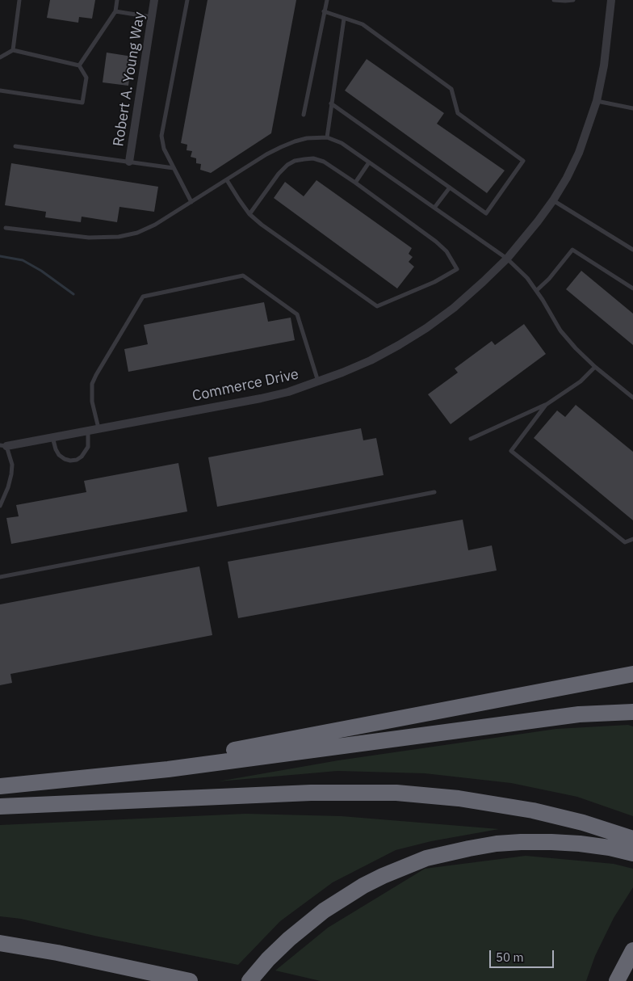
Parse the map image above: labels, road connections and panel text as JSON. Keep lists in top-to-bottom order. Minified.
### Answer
{"streets":{"street":["Robert A. Young Way","Commerce Drive"]},"scale_bar":"50 m"}
